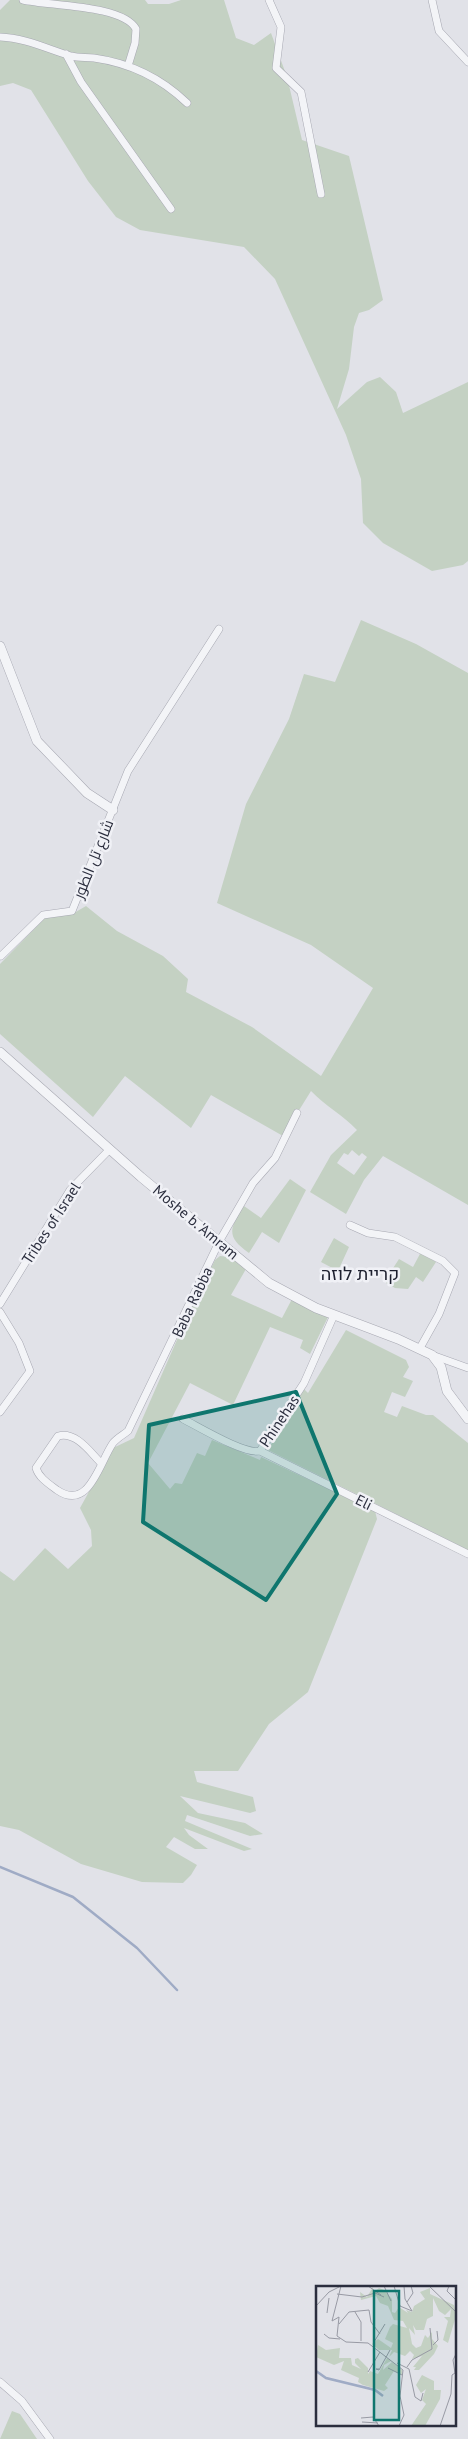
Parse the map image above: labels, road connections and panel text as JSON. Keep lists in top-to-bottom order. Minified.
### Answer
{"streets":{"street":["شارع تل الطور","Moshe b. 'Amram","Tribes of Israel","Baba Rabba","Phinehas","Eli"]},"crossings":[["Moshe b. 'Amram","Tribes of Israel"],["Moshe b. 'Amram","Baba Rabba"],["Moshe b. 'Amram","Phinehas"],["Phinehas","Eli"]],"districts":["קריית לוזה"]}
